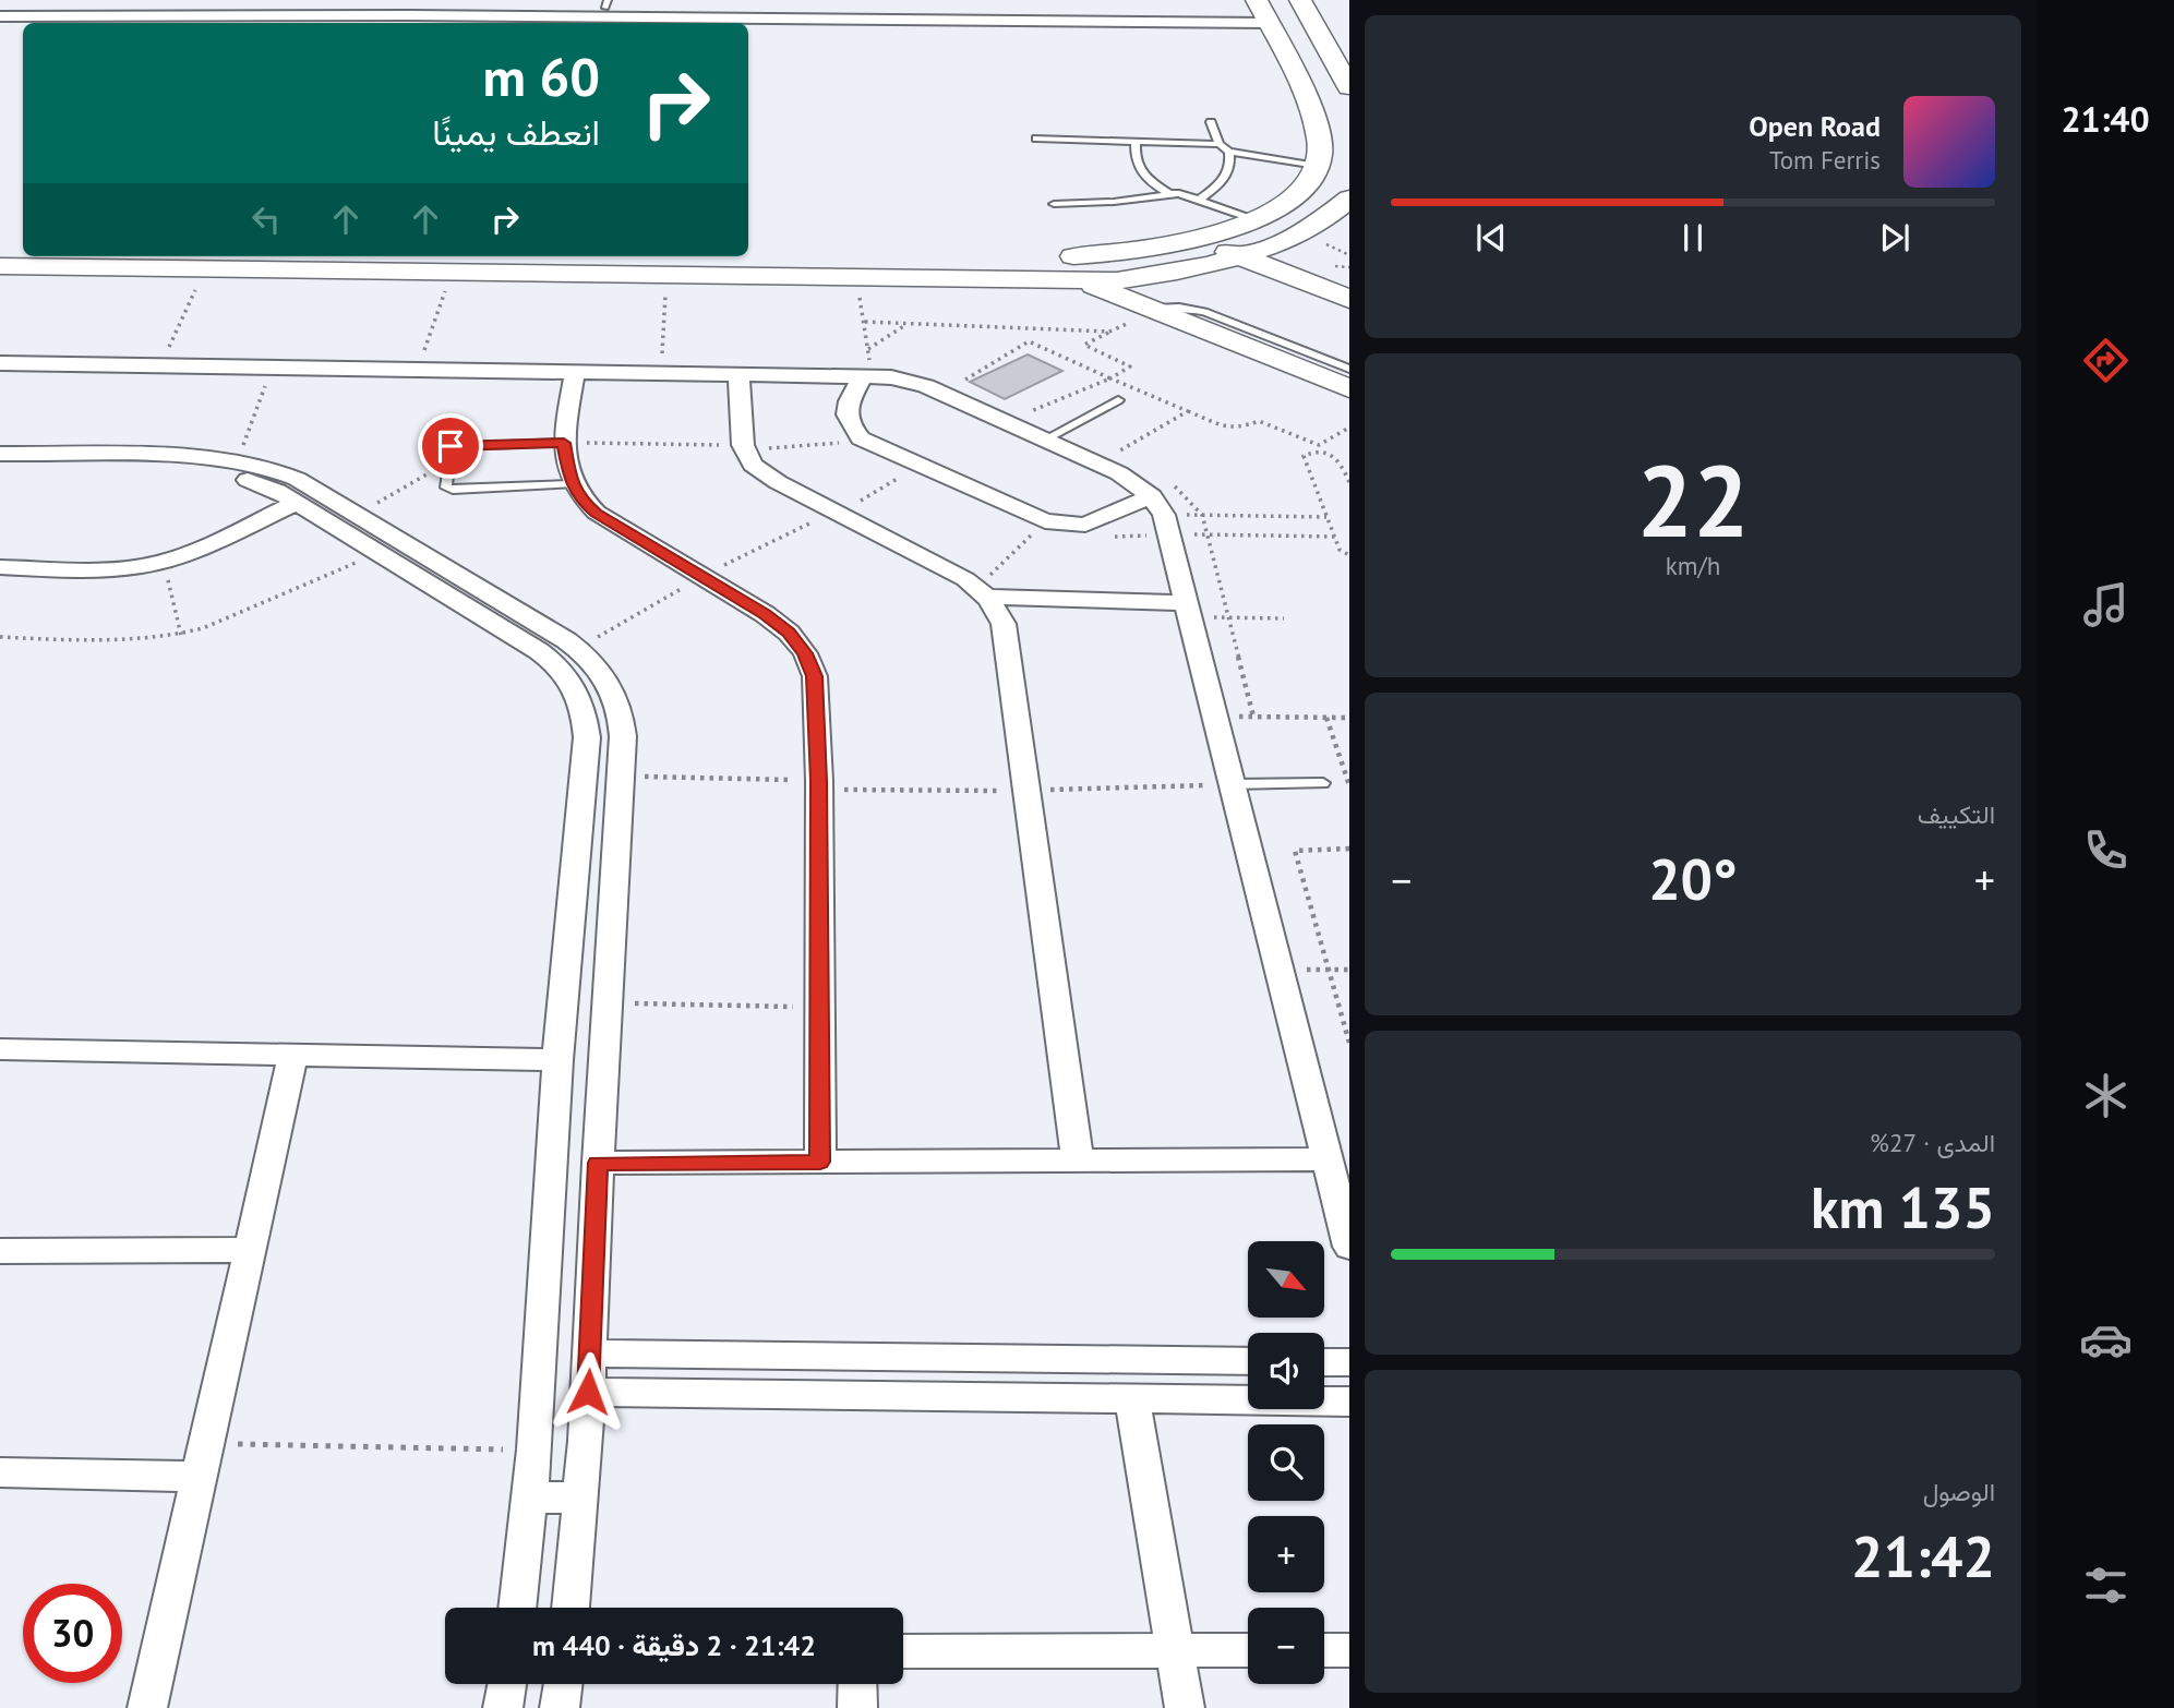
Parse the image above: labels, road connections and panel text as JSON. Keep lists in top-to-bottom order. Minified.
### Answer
{"north":"bottom right","page":{"tabs":"21:40","turn":["60 m","انعطف يمينًا"],"song":["Open Road","Tom Ferris"],"tile":[["22","km/h"],"التكييف",["المدى · 27%","135 km"],["الوصول","21:42"]],"heat":["−","20°","+"],"map_buttons":["+","−"],"limit":"30","trip":"21:42 · 2 دقيقة · 440 m"}}
